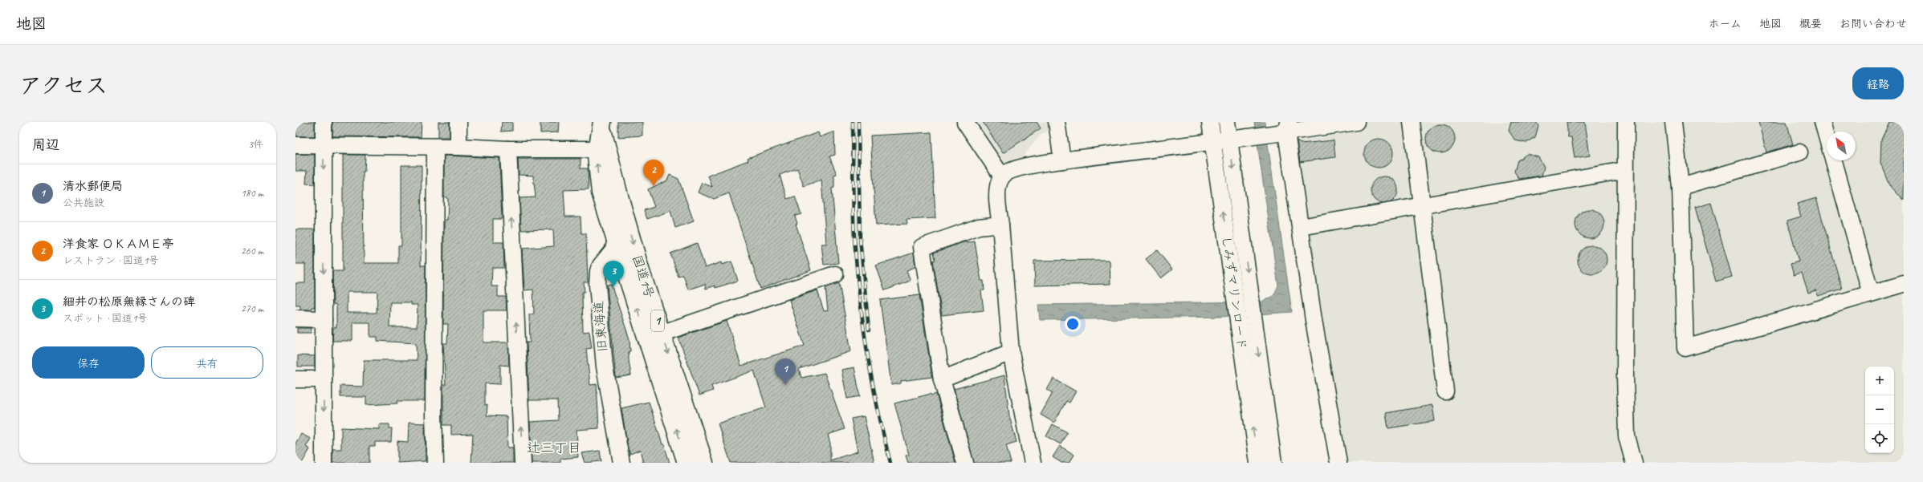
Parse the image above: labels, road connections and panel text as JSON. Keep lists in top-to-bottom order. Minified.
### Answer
{"streets":{"highway":["国道1号","1"],"street":["しみずマリンロード","旧東海道"]},"crossings":[["国道1号","旧東海道"]],"districts":["辻三丁目"],"north":"top left","page":{"header":"地図","nav":["ホーム","地図","概要","お問い合わせ"],"title":"アクセス","buttons":["経路",["保存","共有"]],"heading":["周辺","3件"],"pins":["2","3","1"],"list":[{"mark":"1","name":"清水郵便局","note":"公共施設","value":"180 m"},{"mark":"2","name":"洋食家 ＯＫＡＭＥ亭","note":"レストラン · 国道1号","value":"260 m"},{"mark":"3","name":"細井の松原無縁さんの碑","note":"スポット · 国道1号","value":"270 m"}],"map_buttons":["+","−"]}}
